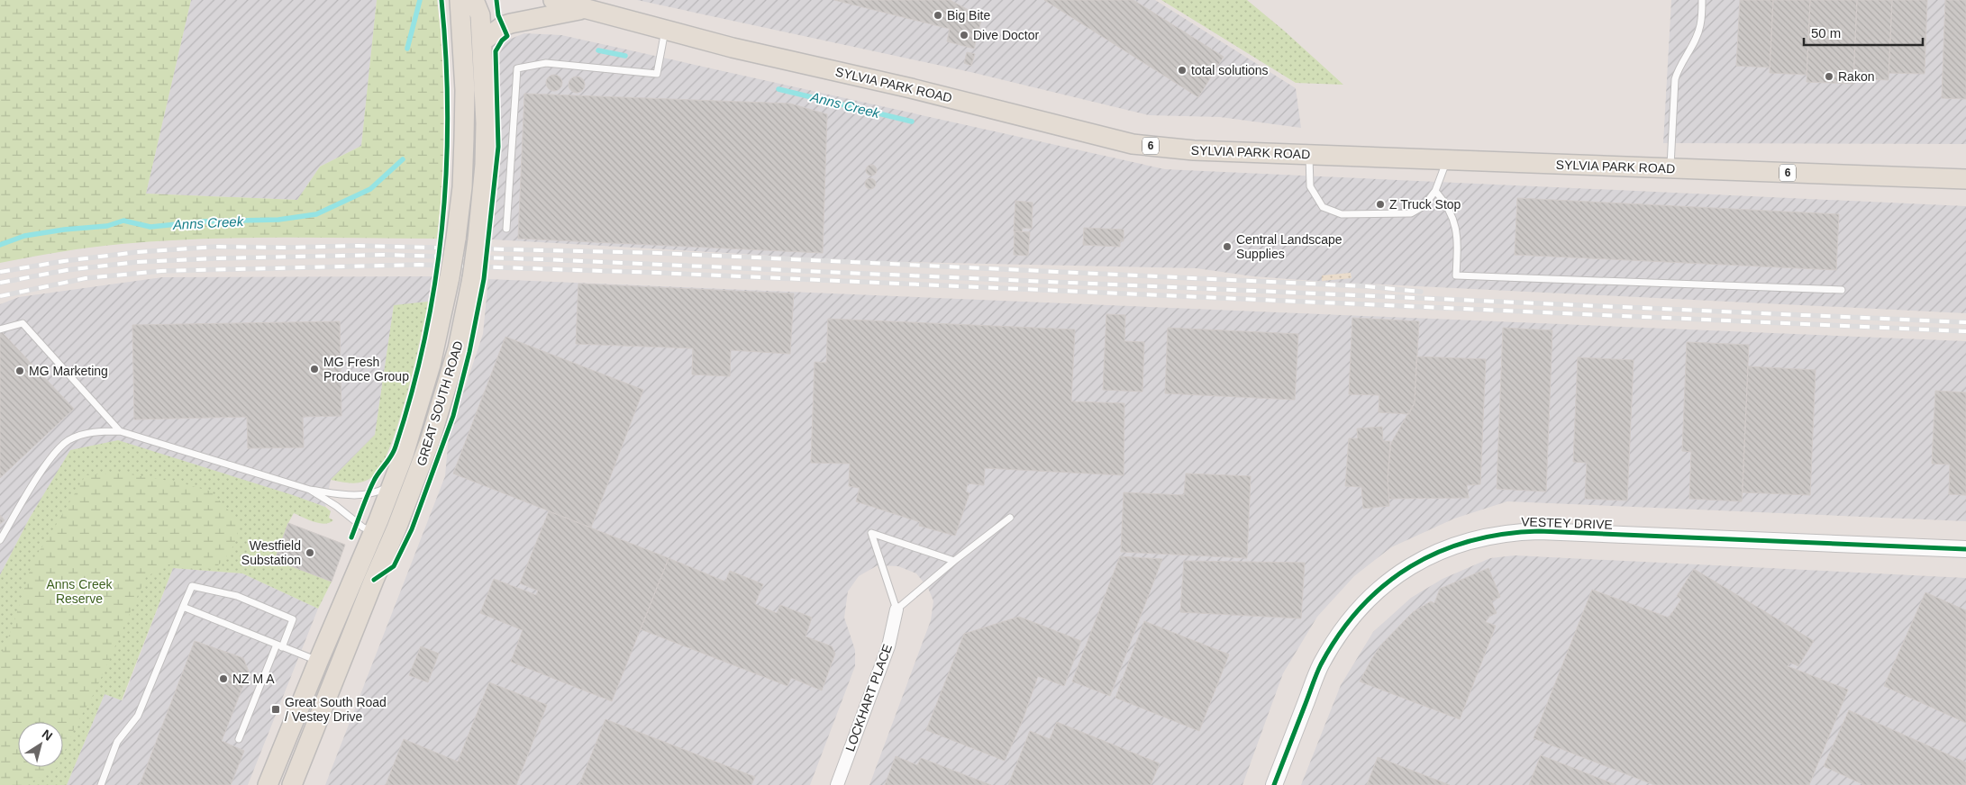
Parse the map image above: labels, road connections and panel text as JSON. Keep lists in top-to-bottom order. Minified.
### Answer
{"streets":{"main road":["SYLVIA PARK ROAD","6","GREAT SOUTH ROAD"],"street":["VESTEY DRIVE","LOCKHART PLACE"]},"water":["Anns Creek"],"parks":["Anns Creek Reserve"],"places":{"other":["Big Bite","Dive Doctor","total solutions","Rakon","Z Truck Stop","Central Landscape Supplies","MG Fresh Produce Group","MG Marketing","Westfield Substation","NZ M A"],"transit":["Great South Road / Vestey Drive"]},"scale_bar":"50 m","north":"top right"}
